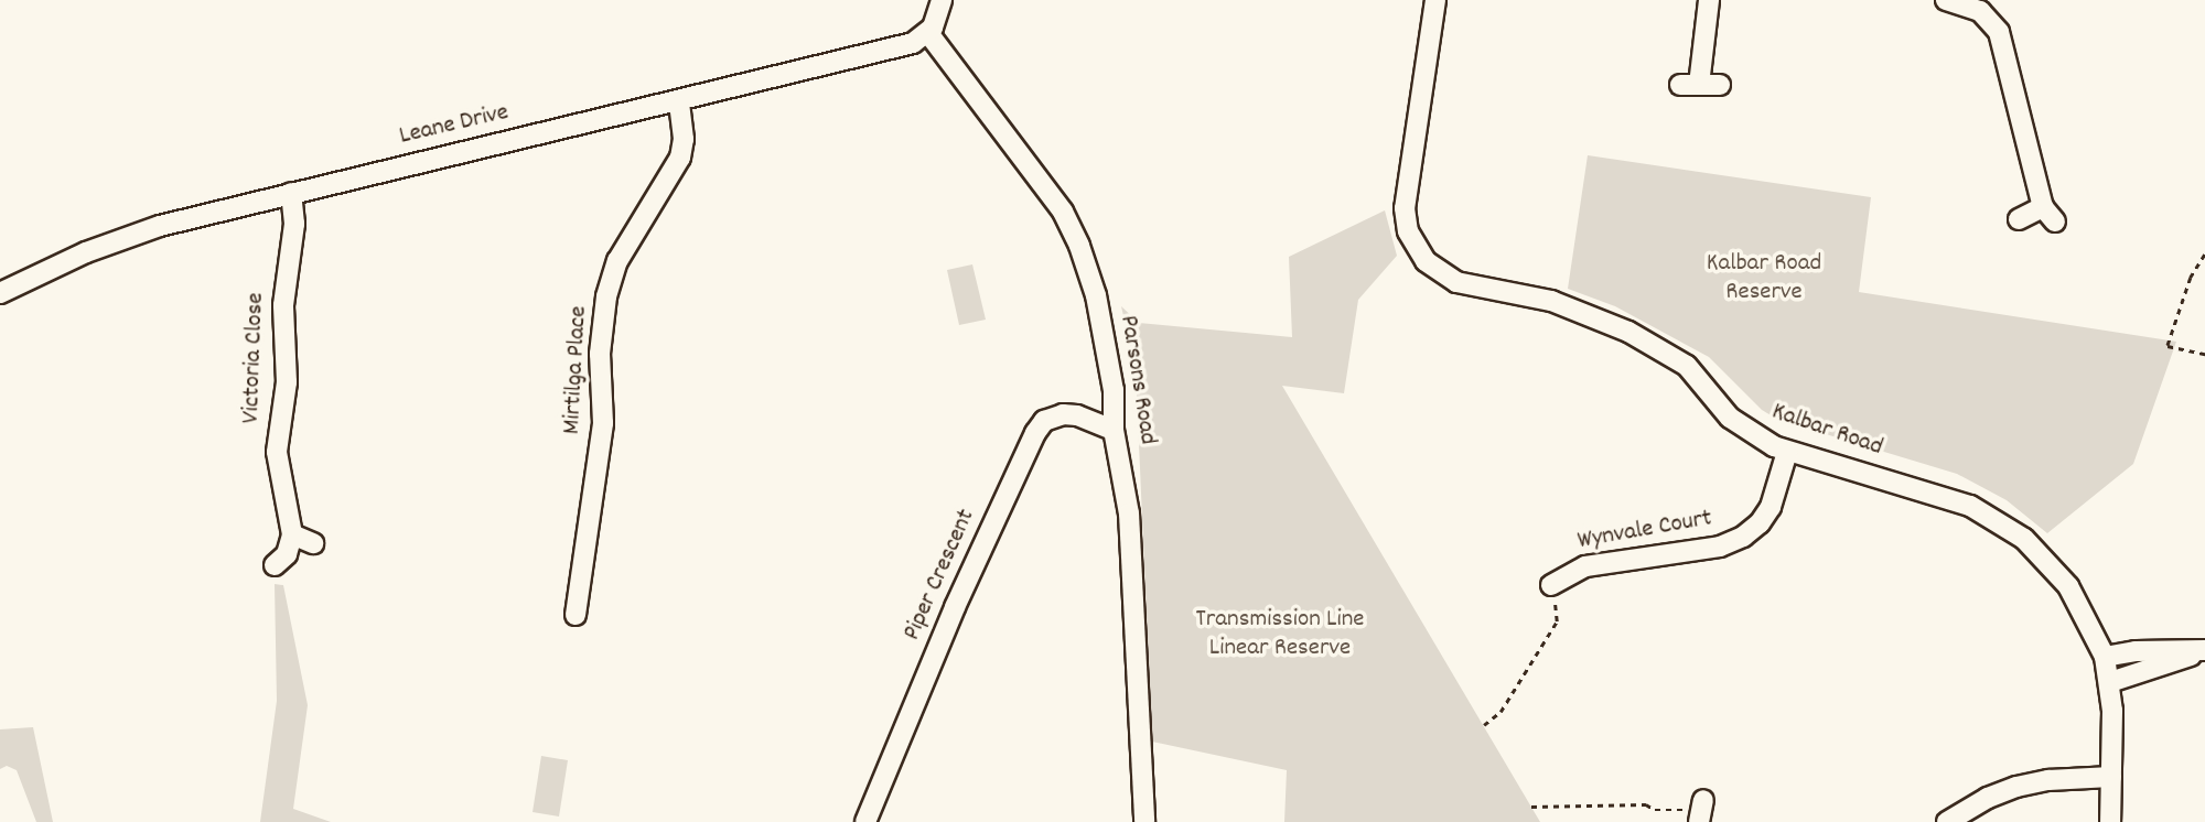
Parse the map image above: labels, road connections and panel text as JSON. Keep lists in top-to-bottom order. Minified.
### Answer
{"streets":{"street":["Leane Drive","Victoria Close","Mirtilga Place","Parsons Road","Kalbar Road","Wynvale Court","Piper Crescent"]},"crossings":[["Leane Drive","Victoria Close"],["Leane Drive","Mirtilga Place"],["Leane Drive","Parsons Road"],["Parsons Road","Piper Crescent"],["Kalbar Road","Wynvale Court"]],"parks":["Kalbar Road Reserve","Transmission Line Linear Reserve"]}
